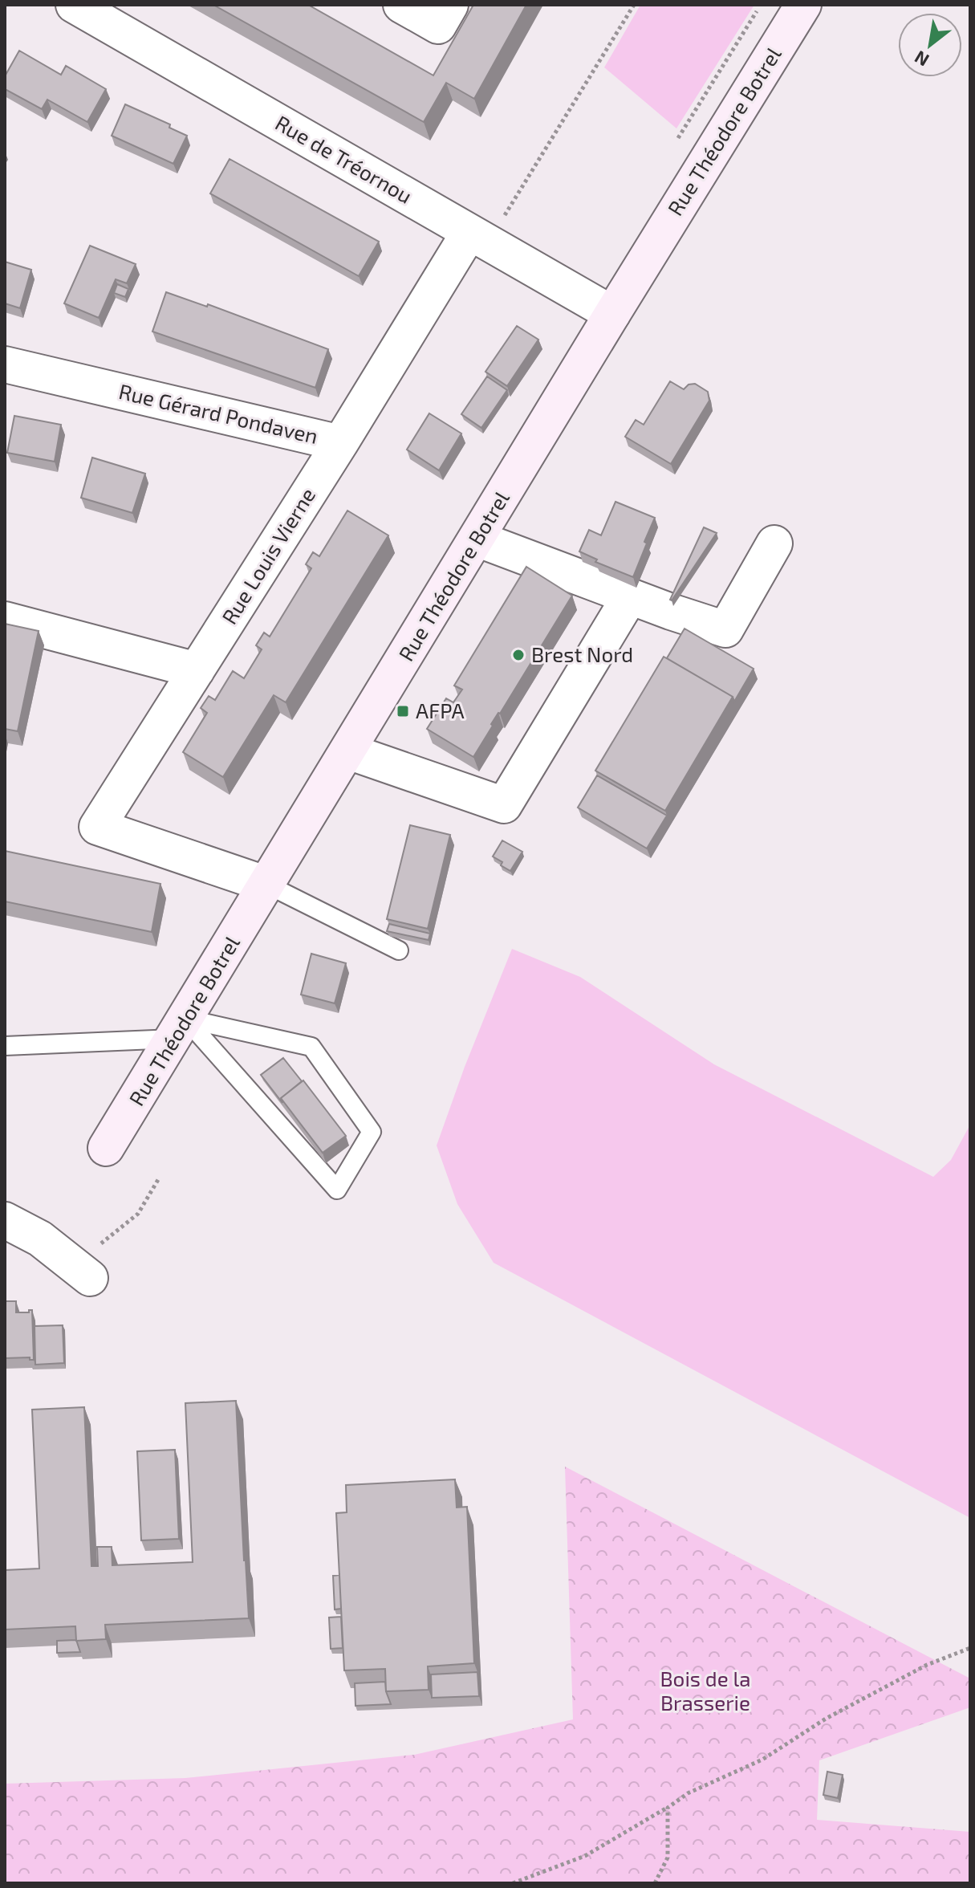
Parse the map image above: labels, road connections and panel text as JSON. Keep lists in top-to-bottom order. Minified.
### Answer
{"streets":{"street":["Rue Théodore Botrel","Rue de Tréornou","Rue Gérard Pondaven","Rue Louis Vierne"]},"crossings":[["Rue Théodore Botrel","Rue de Tréornou"],["Rue Théodore Botrel","Rue Louis Vierne"],["Rue de Tréornou","Rue Gérard Pondaven"],["Rue Gérard Pondaven","Rue Louis Vierne"]],"parks":["Bois de la Brasserie"],"places":{"other":["Brest Nord"],"transit":["AFPA"]},"north":"bottom left"}
